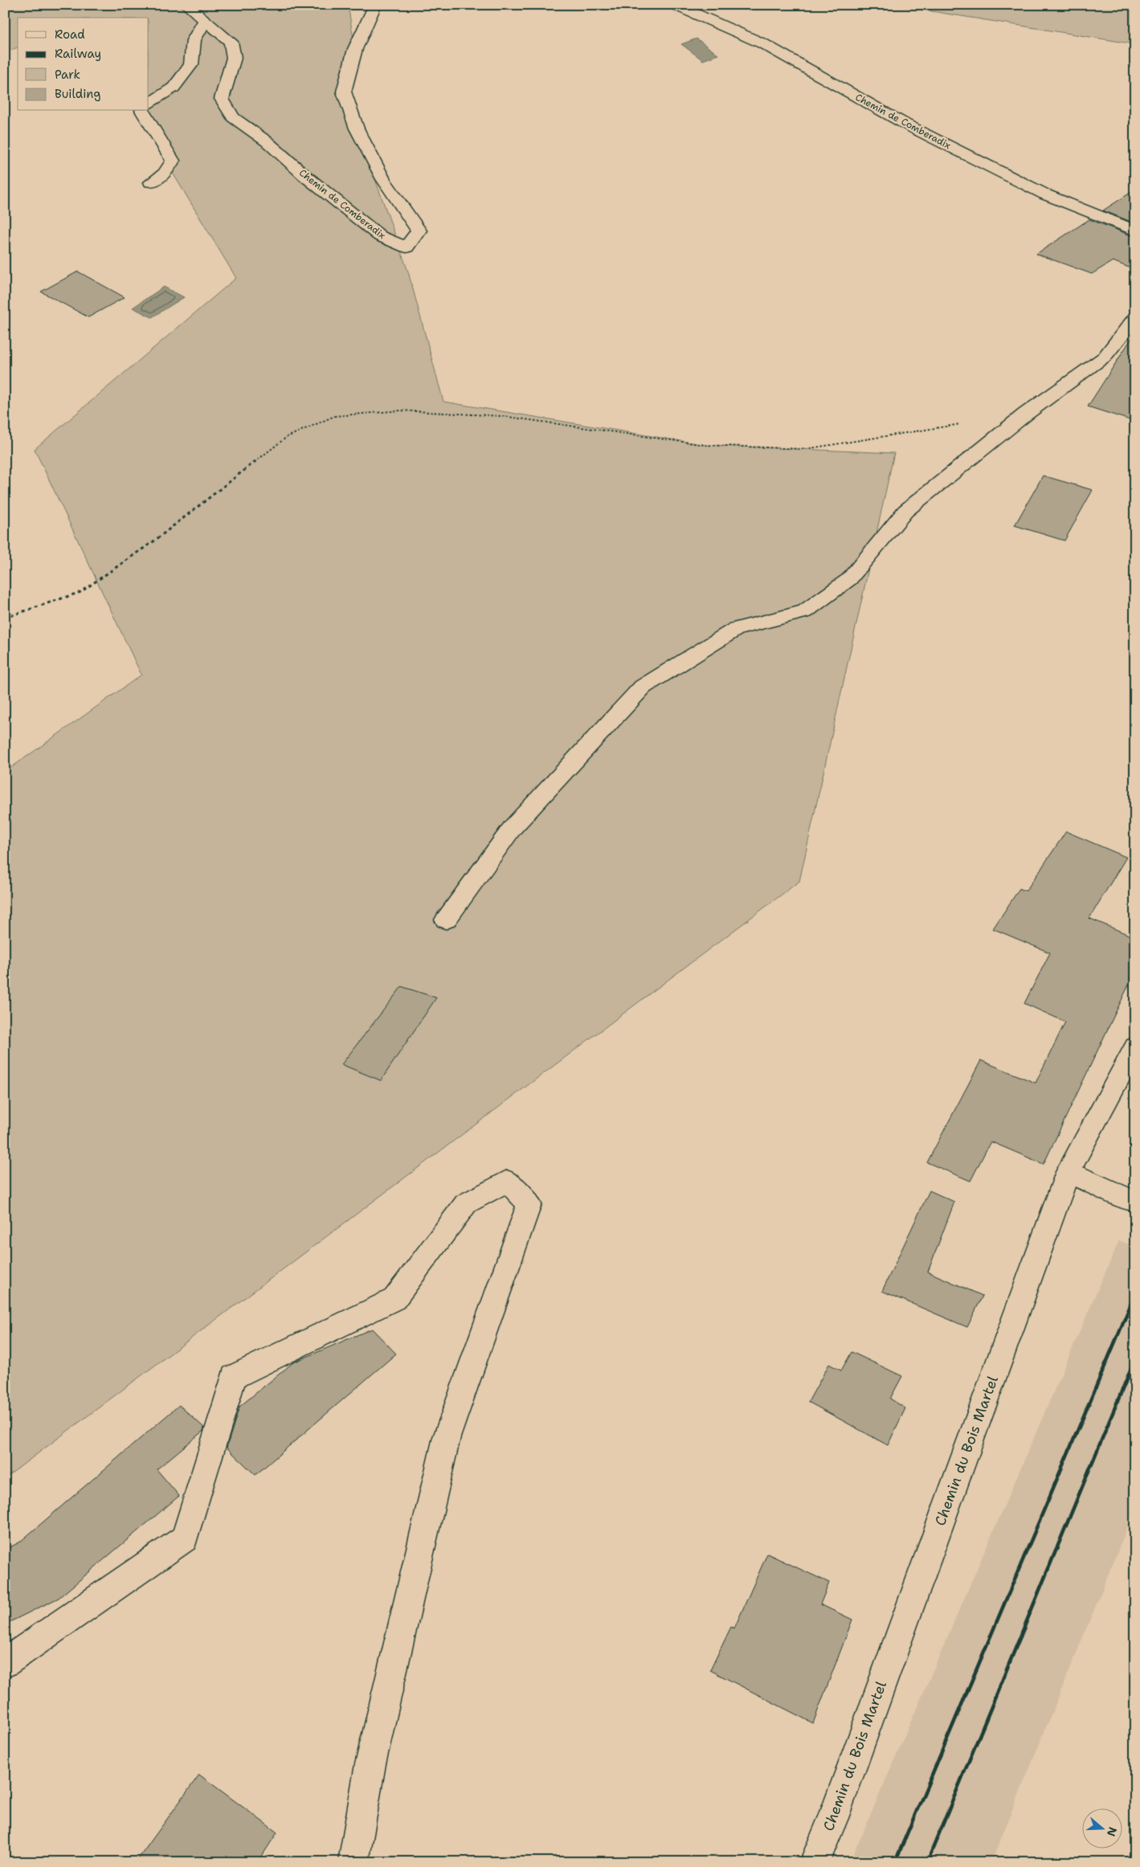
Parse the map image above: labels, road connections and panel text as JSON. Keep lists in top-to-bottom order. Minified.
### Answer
{"streets":{"street":["Chemin de Comberadix","Chemin du Bois Martel"]},"legend":["Road","Railway","Park","Building"],"north":"right"}
